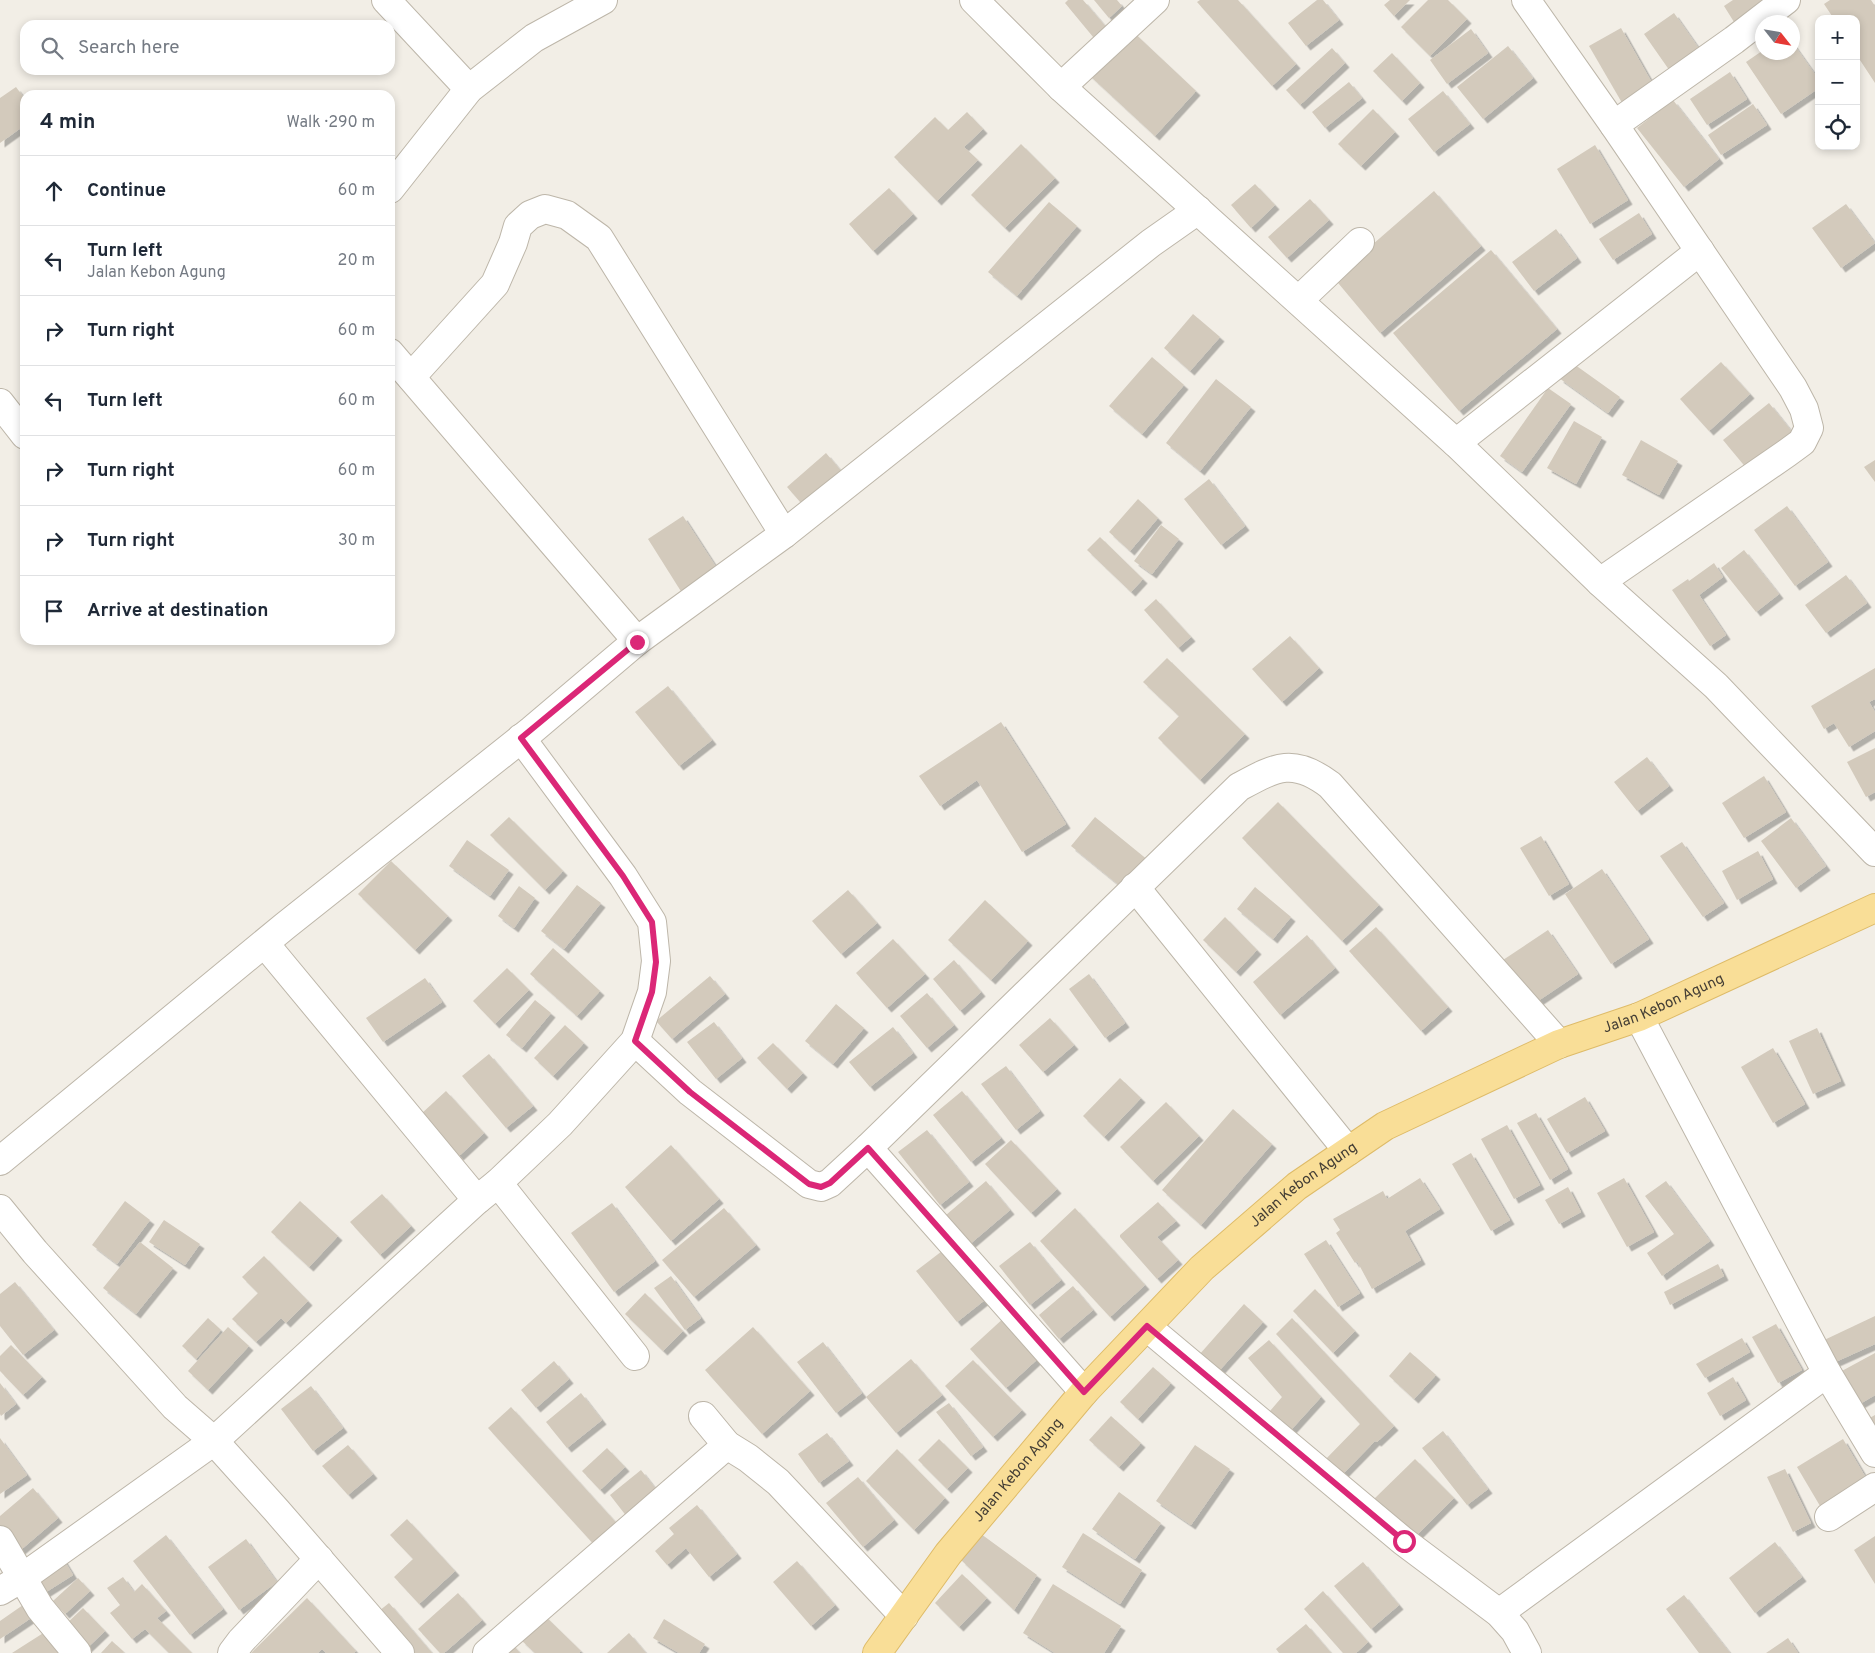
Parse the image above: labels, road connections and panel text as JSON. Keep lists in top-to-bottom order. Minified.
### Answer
{"streets":{"main road":["Jalan Kebon Agung"]},"north":"bottom right","page":{"map_buttons":["+","−"],"search":"Search here","heading":["4 min","Walk · 290 m"],"list":[["Continue","60 m"],["Turn left","Jalan Kebon Agung","20 m"],["Turn right","60 m"],["Turn left","60 m"],["Turn right","60 m"],["Turn right","30 m"],"Arrive at destination"]}}
